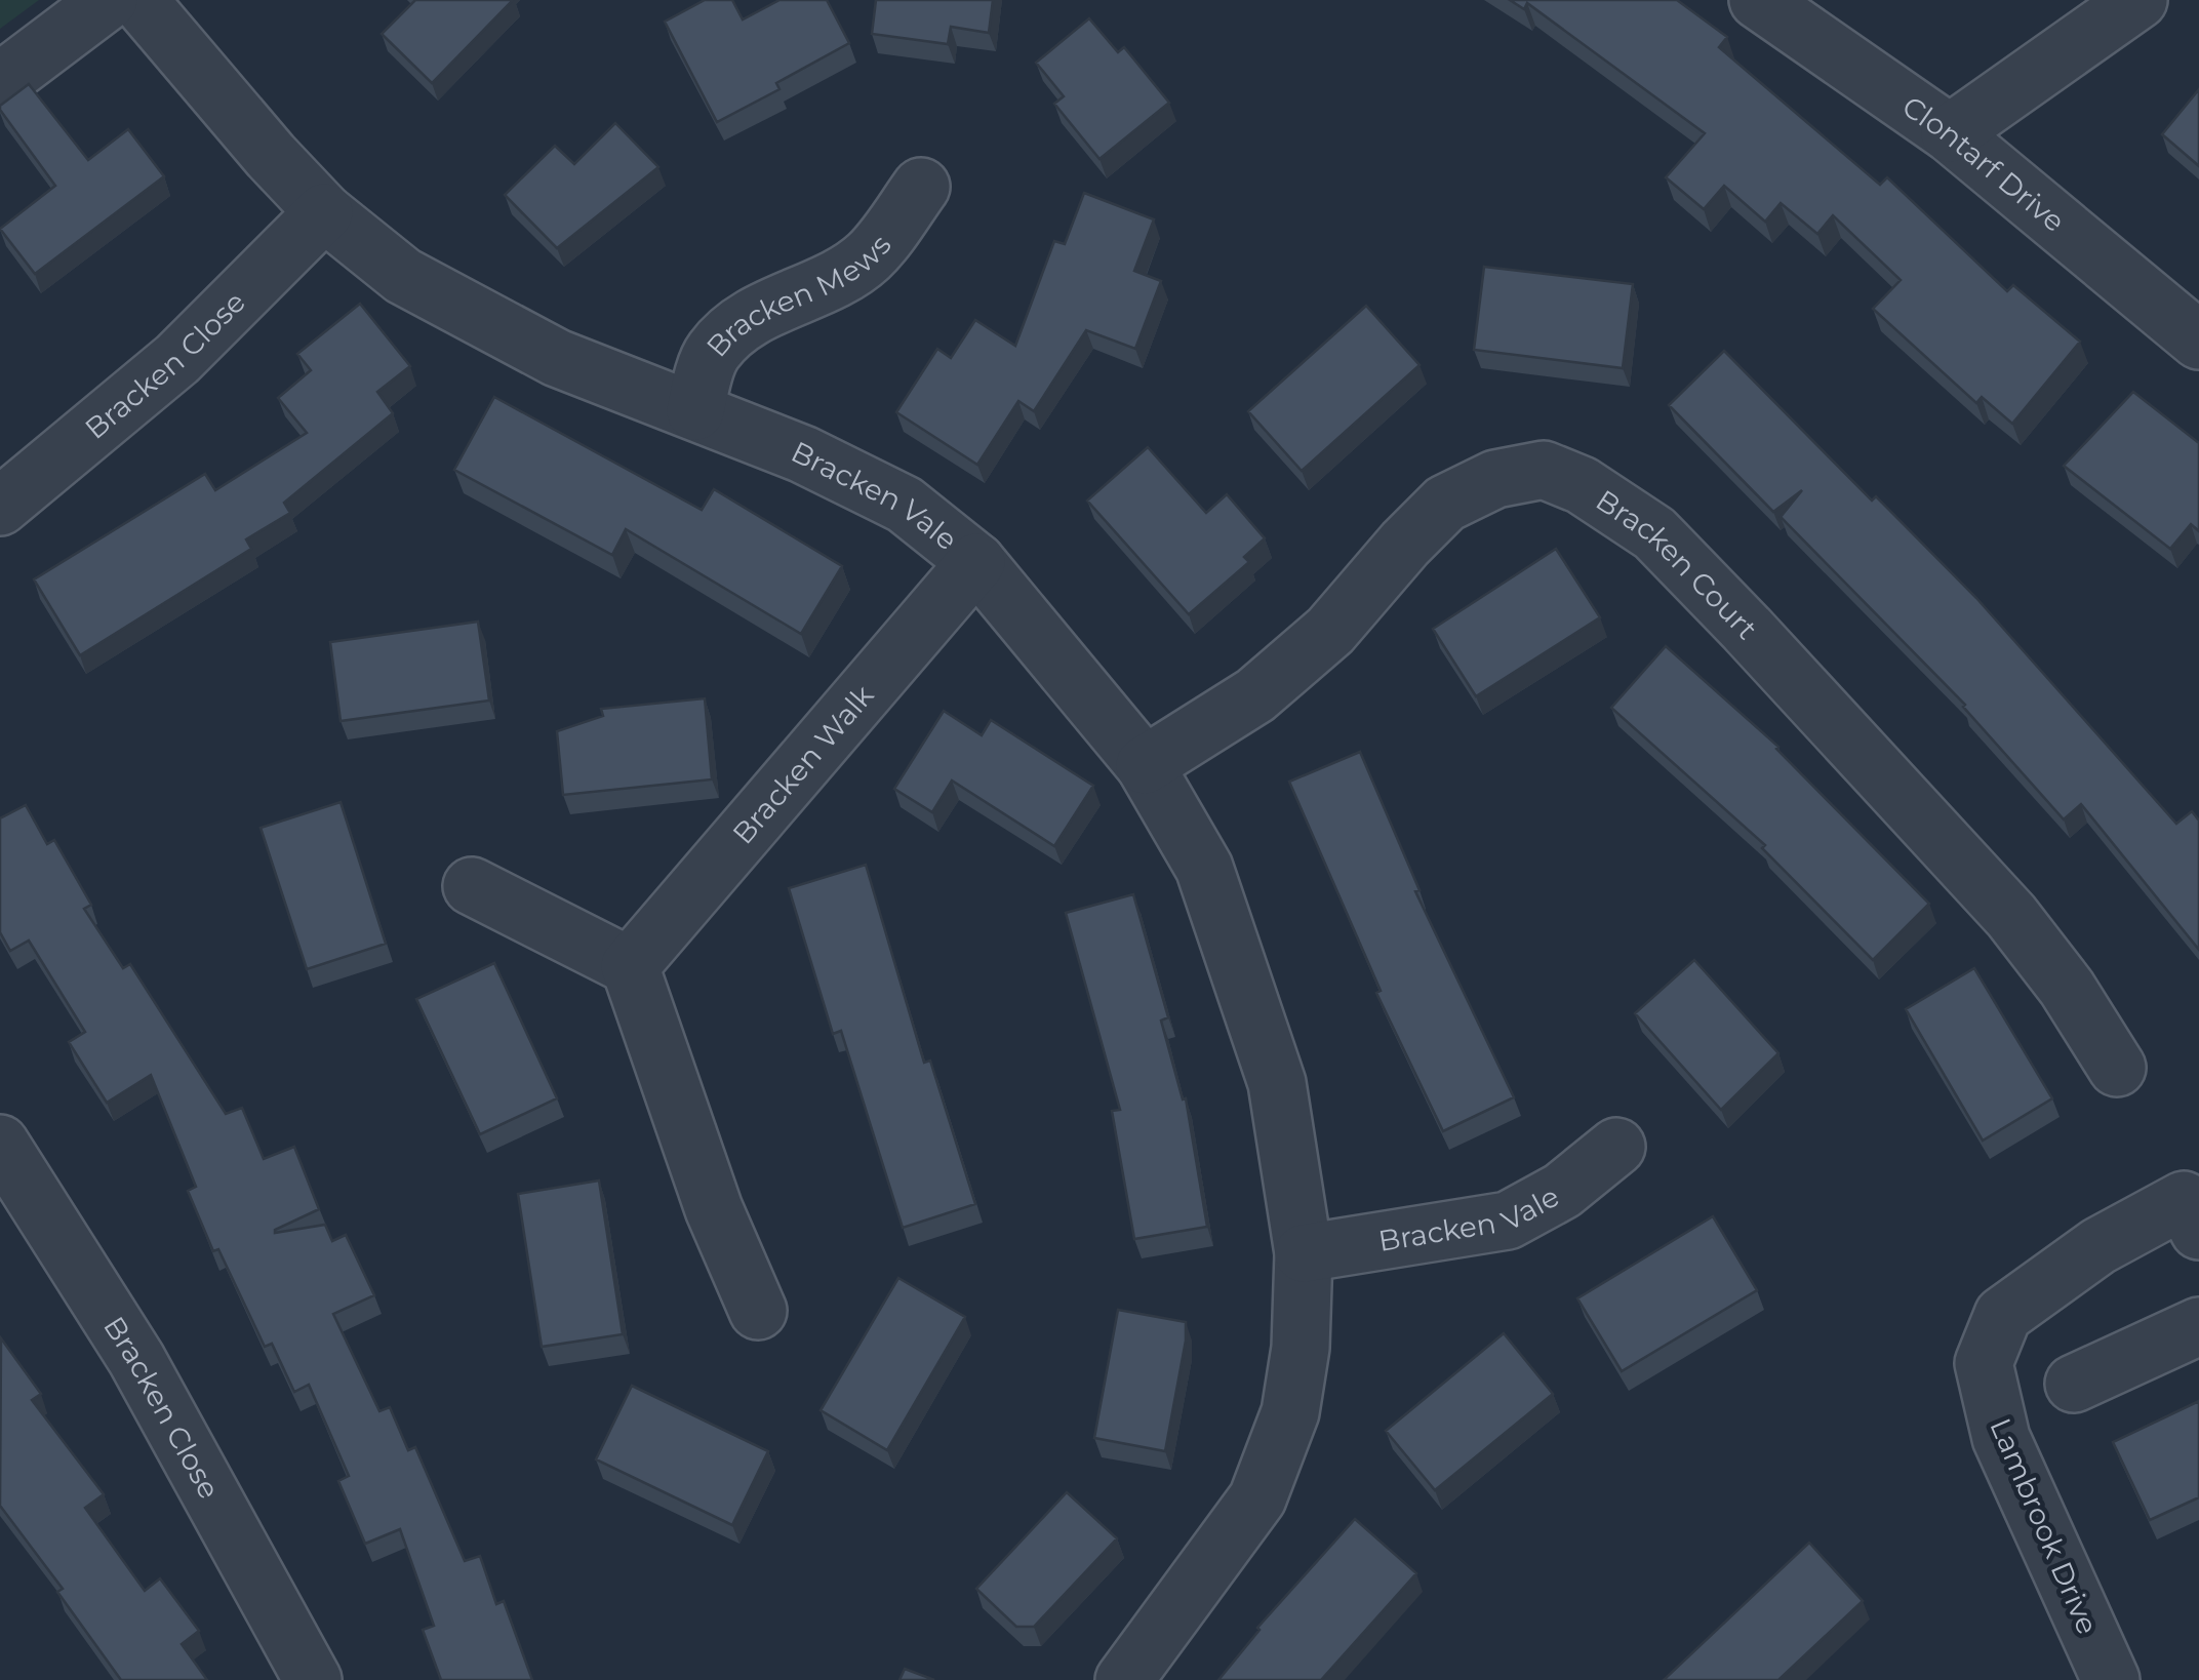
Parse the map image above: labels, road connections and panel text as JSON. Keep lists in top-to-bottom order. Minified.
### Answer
{"streets":{"street":["Clontarf Drive","Bracken Mews","Bracken Close","Bracken Vale","Bracken Court","Bracken Walk","Lambrook Drive"]},"crossings":[["Bracken Mews","Bracken Vale"],["Bracken Close","Bracken Vale"],["Bracken Vale","Bracken Court"],["Bracken Vale","Bracken Walk"]]}
